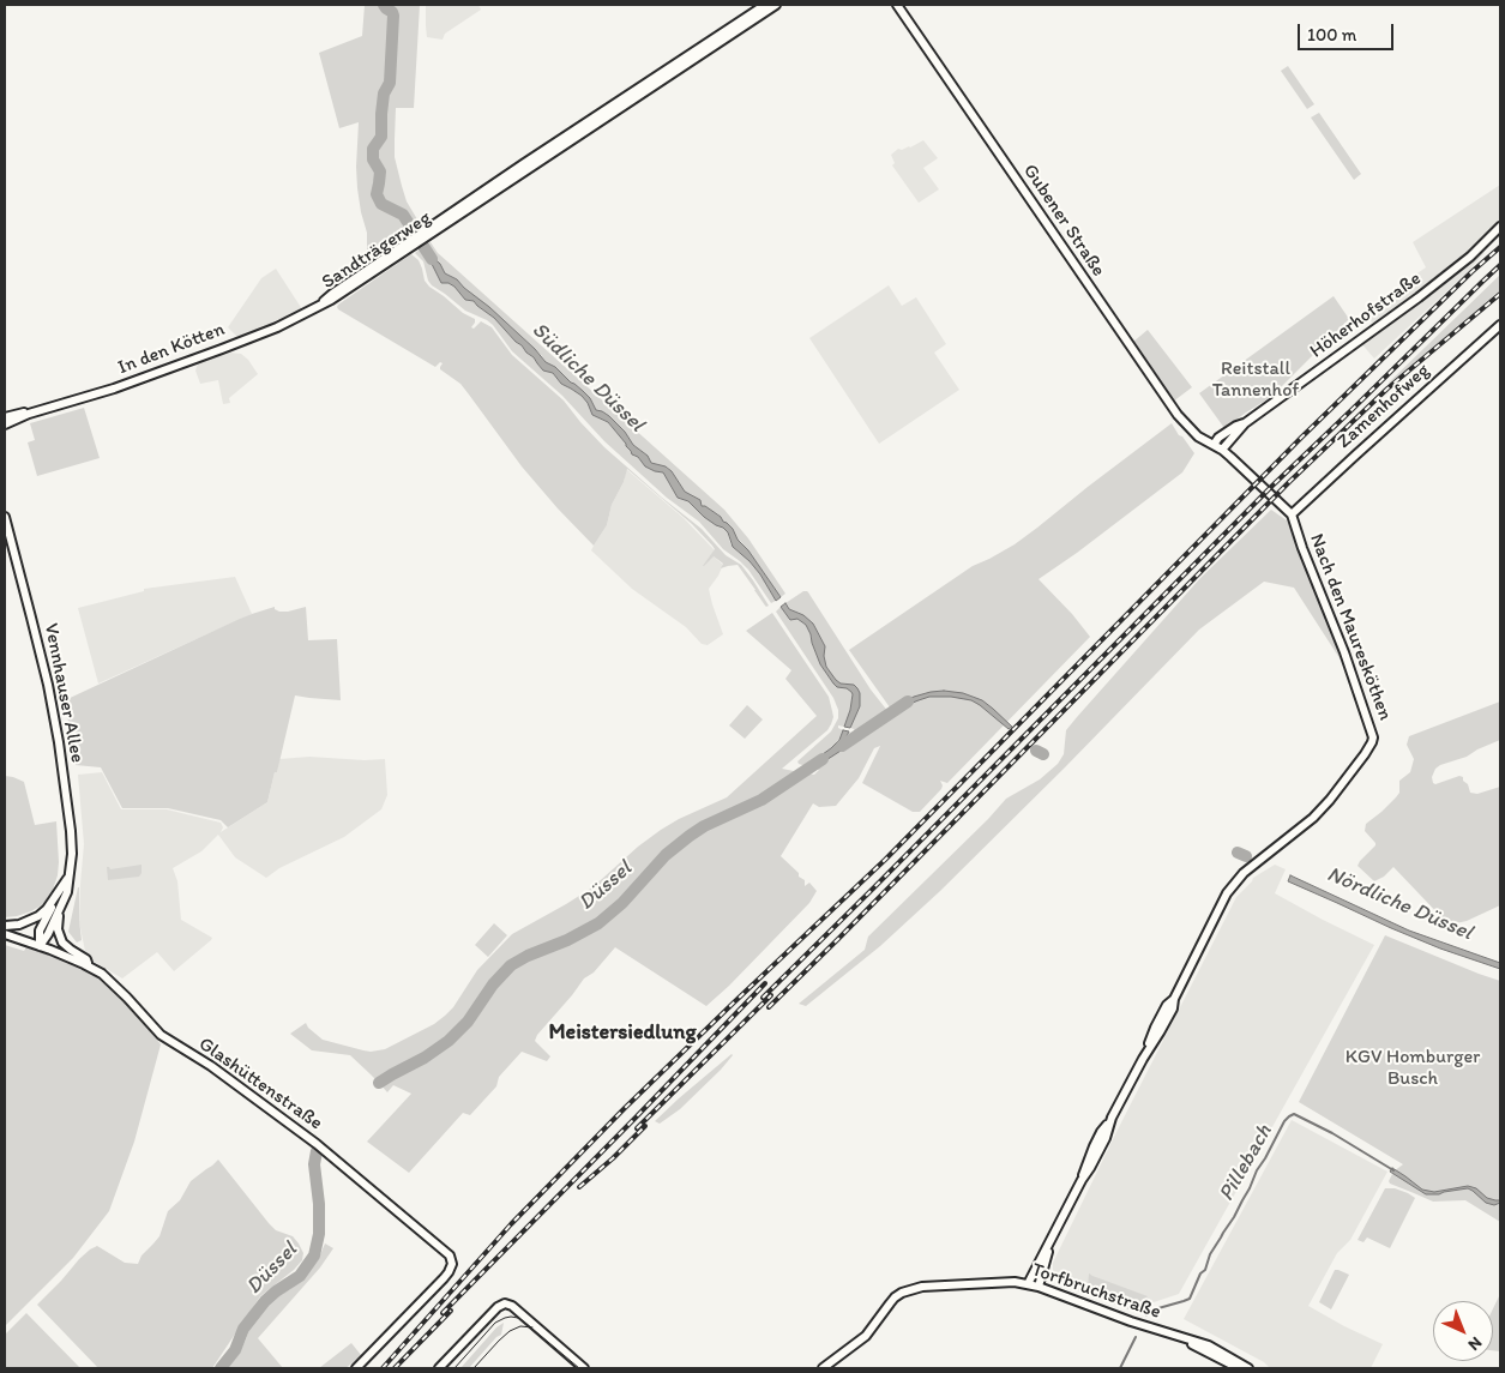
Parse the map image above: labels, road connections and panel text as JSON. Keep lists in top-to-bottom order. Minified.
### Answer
{"streets":{"main road":["Gubener Straße","Sandträgerweg","Höherhofstraße","In den Kötten","Zamenhofweg","Nach den Mauresköthen","Vennhauser Allee","Glashüttenstraße","Torfbruchstraße"]},"crossings":[["Gubener Straße","Höherhofstraße"],["Gubener Straße","Nach den Mauresköthen"],["Sandträgerweg","In den Kötten"],["Höherhofstraße","Nach den Mauresköthen"],["Zamenhofweg","Nach den Mauresköthen"],["Nach den Mauresköthen","Torfbruchstraße"],["Vennhauser Allee","Glashüttenstraße"]],"districts":["Meistersiedlung"],"water":["Südliche Düssel","Düssel","Nördliche Düssel","Pillebach"],"parks":["Reitstall Tannenhof","KGV Homburger Busch"],"scale_bar":"100 m","north":"bottom right"}
